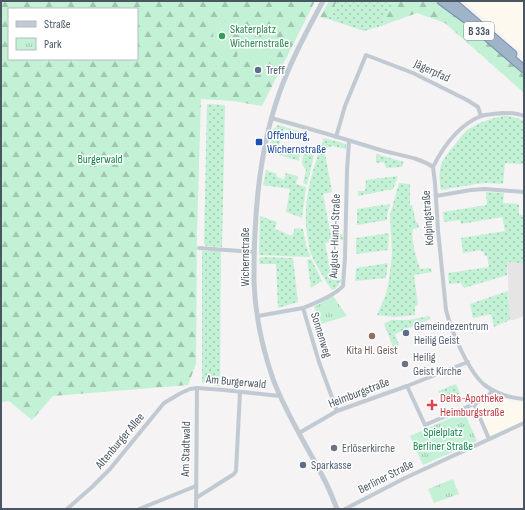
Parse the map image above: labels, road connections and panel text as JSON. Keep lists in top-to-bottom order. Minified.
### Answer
{"streets":{"highway":["B 33a"],"street":["Jägerpfad","Kolpingstraße","August-Hund-Straße","Wichernstraße","Sonnenweg","Am Burgerwald","Heimburgstraße","Altenburger Allee","Am Stadtwald","Berliner Straße"]},"crossings":[["Kolpingstraße","Heimburgstraße"],["August-Hund-Straße","Sonnenweg"],["Wichernstraße","Sonnenweg"],["Wichernstraße","Am Burgerwald"],["Wichernstraße","Heimburgstraße"],["Sonnenweg","Heimburgstraße"],["Am Burgerwald","Altenburger Allee"],["Am Burgerwald","Am Stadtwald"]],"parks":["Burgerwald","Spielplatz Berliner Straße"],"places":{"other":["Skaterplatz Wichernstraße","Treff","Gemeindezentrum Heilig Geist","Kita Hl. Geist","Heilig Geist Kirche","Erlöserkirche","Sparkasse"],"transit":["Offenburg, Wichernstraße"],"health":["Delta-Apotheke Heimburgstraße"]},"legend":["Straße","Park"]}
